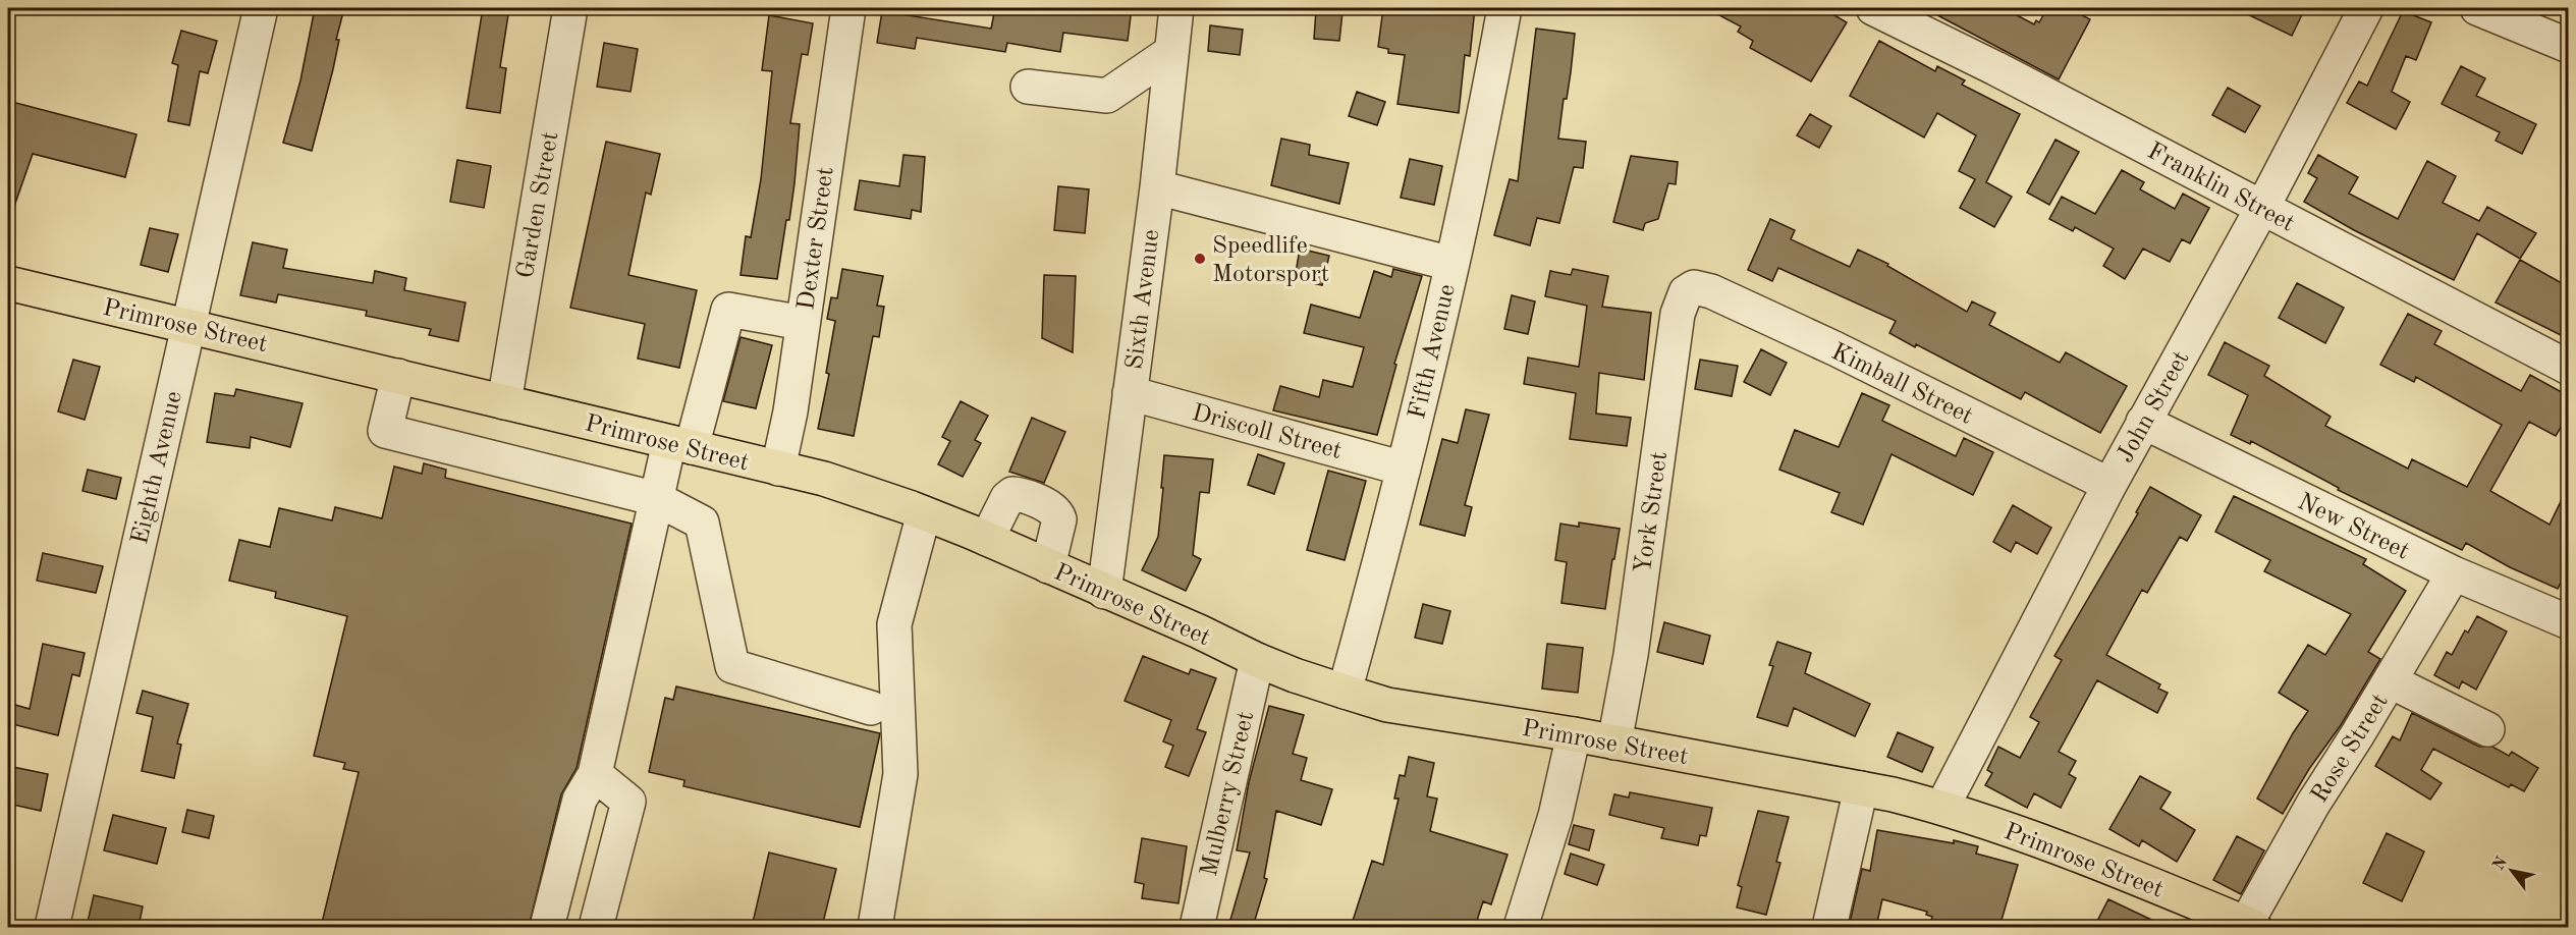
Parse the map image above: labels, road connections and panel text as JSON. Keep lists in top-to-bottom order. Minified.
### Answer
{"streets":{"main road":["Primrose Street"],"street":["Franklin Street","Garden Street","Dexter Street","Sixth Avenue","Fifth Avenue","Kimball Street","John Street","Driscoll Street","Eighth Avenue","York Street","New Street","Rose Street","Mulberry Street"]},"crossings":[["Franklin Street","John Street"],["Garden Street","Primrose Street"],["Dexter Street","Primrose Street"],["Sixth Avenue","Primrose Street"],["Sixth Avenue","Driscoll Street"],["Primrose Street","Fifth Avenue"],["Primrose Street","John Street"],["Primrose Street","Eighth Avenue"],["Primrose Street","York Street"],["Primrose Street","Rose Street"],["Primrose Street","Mulberry Street"],["Fifth Avenue","Driscoll Street"],["Kimball Street","John Street"],["Kimball Street","York Street"],["John Street","New Street"],["New Street","Rose Street"]],"places":["Speedlife Motorsport"],"north":"top left"}
